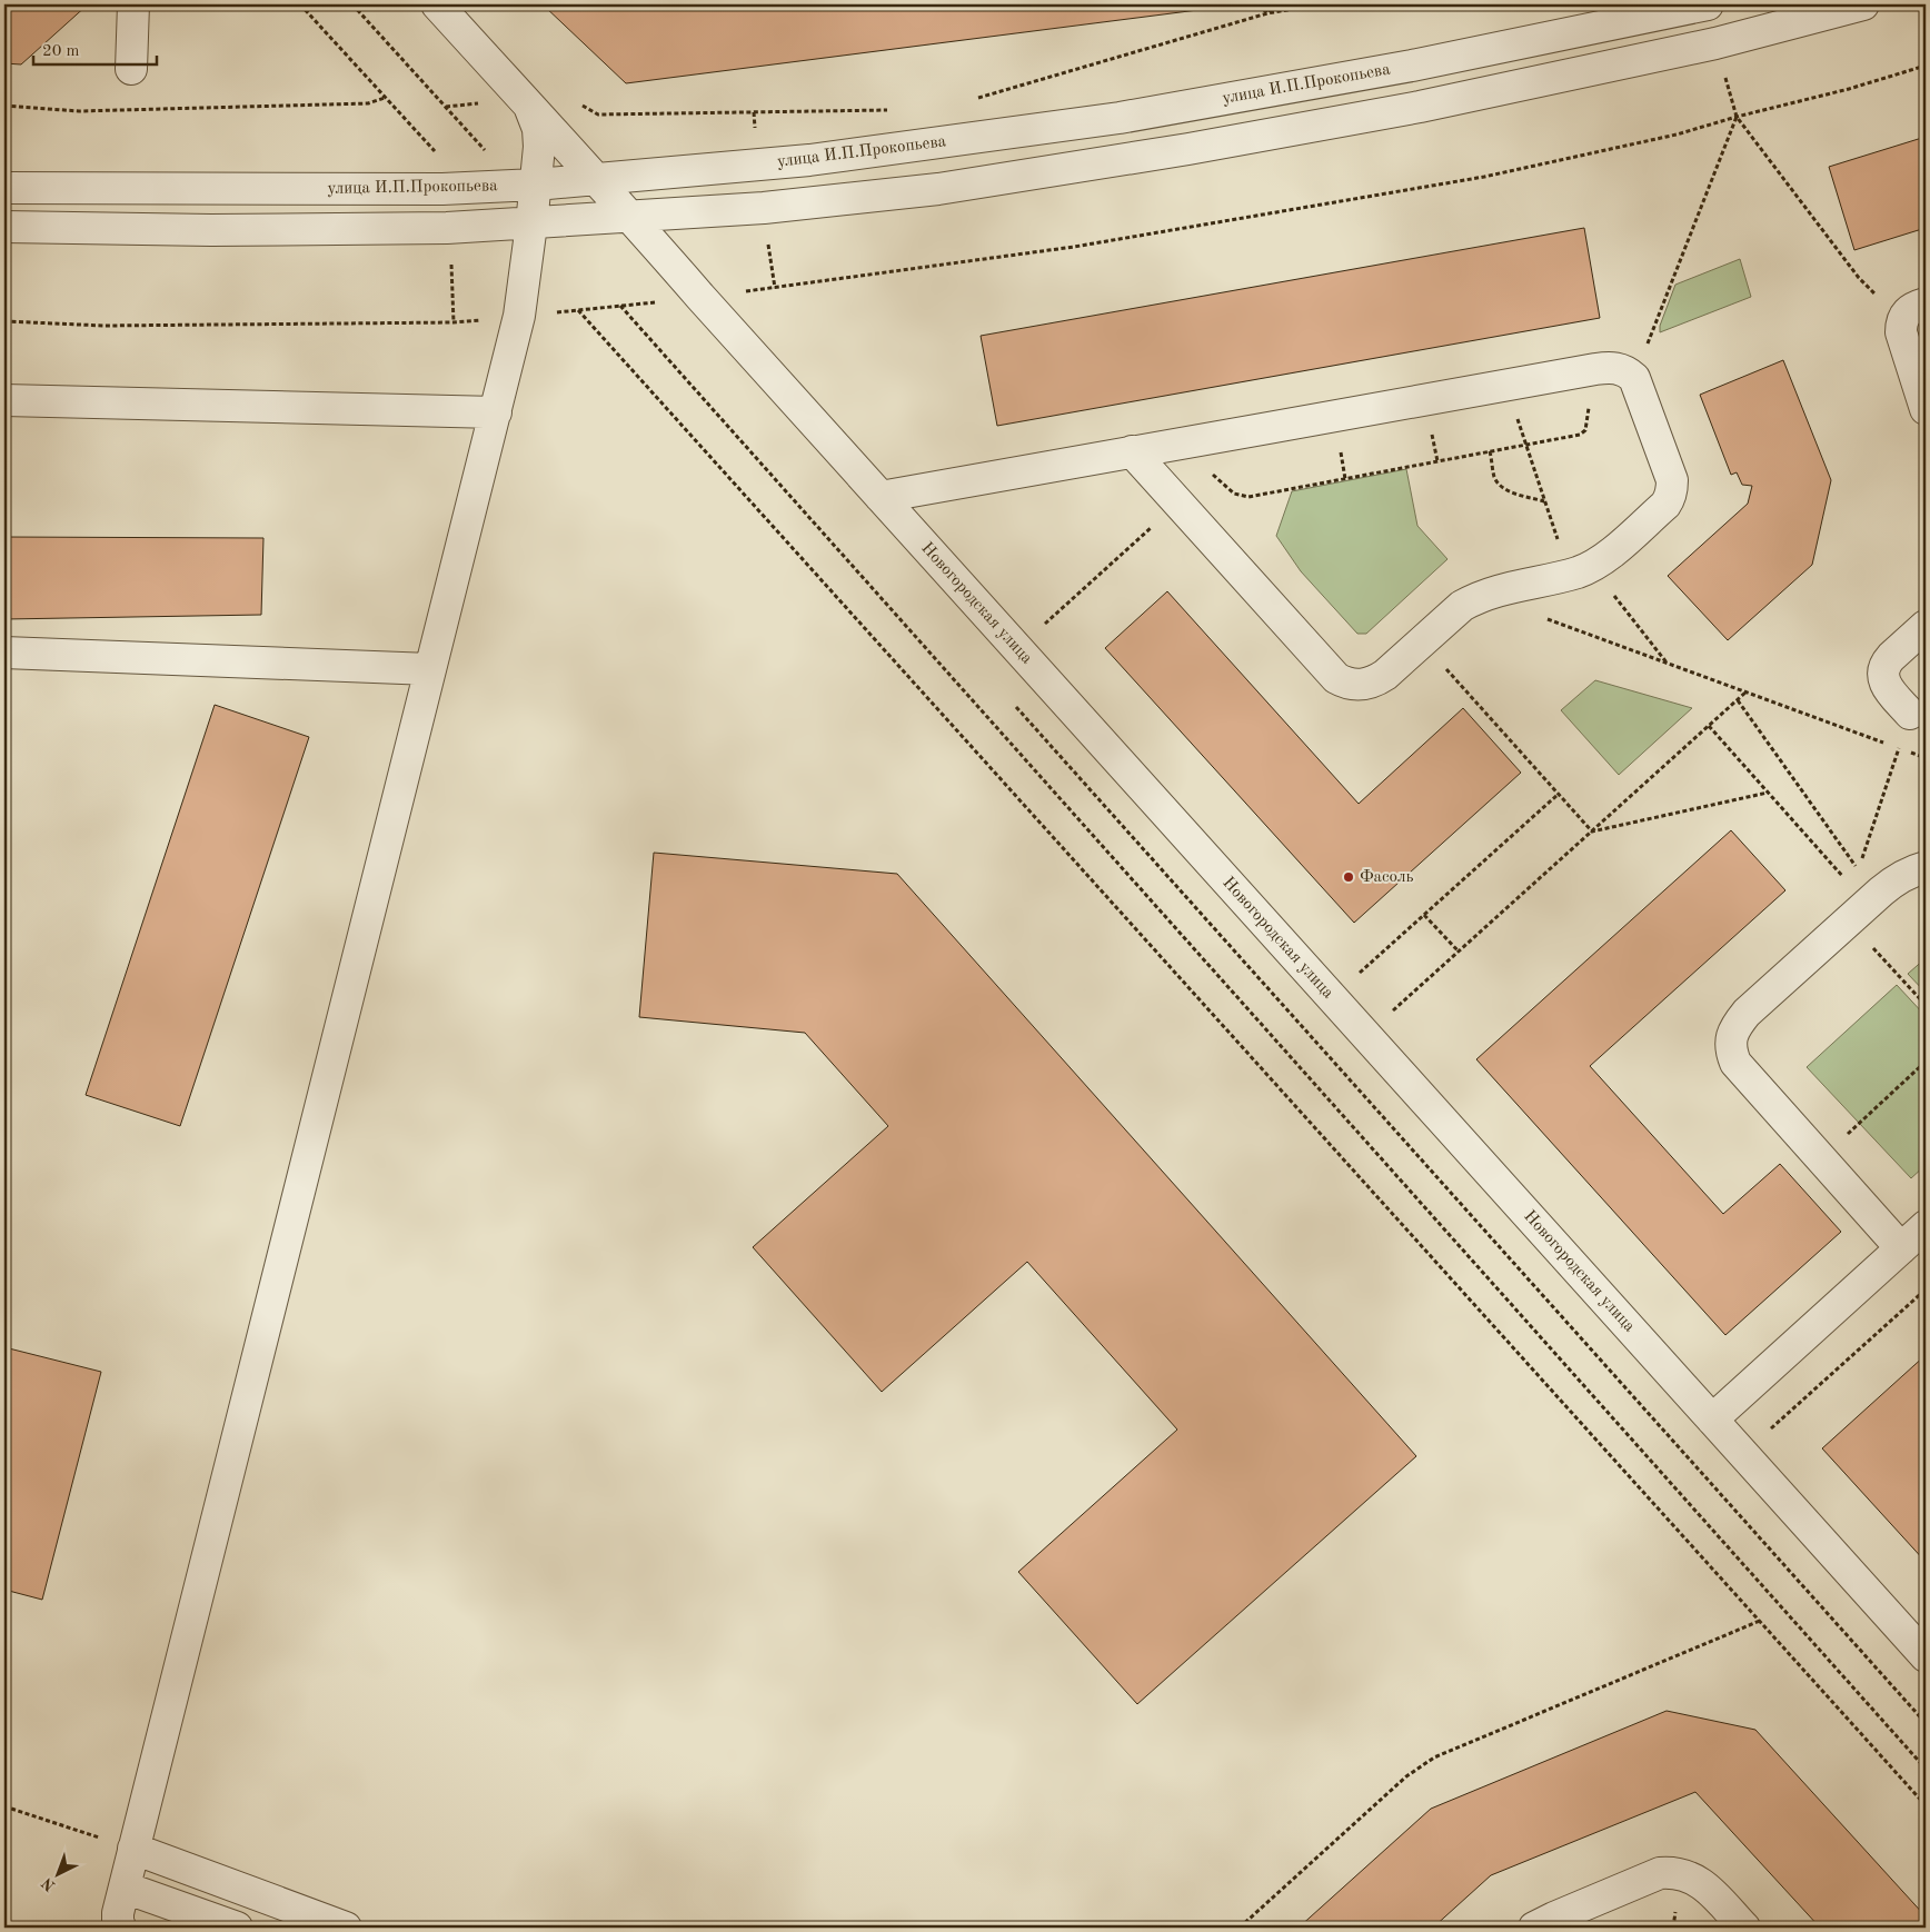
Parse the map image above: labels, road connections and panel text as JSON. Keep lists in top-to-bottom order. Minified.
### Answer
{"streets":{"street":["улица И.П.Прокопьева","Новогородская улица"]},"crossings":[["улица И.П.Прокопьева","Новогородская улица"]],"places":["Фасоль"],"scale_bar":"20 m","north":"bottom left"}
